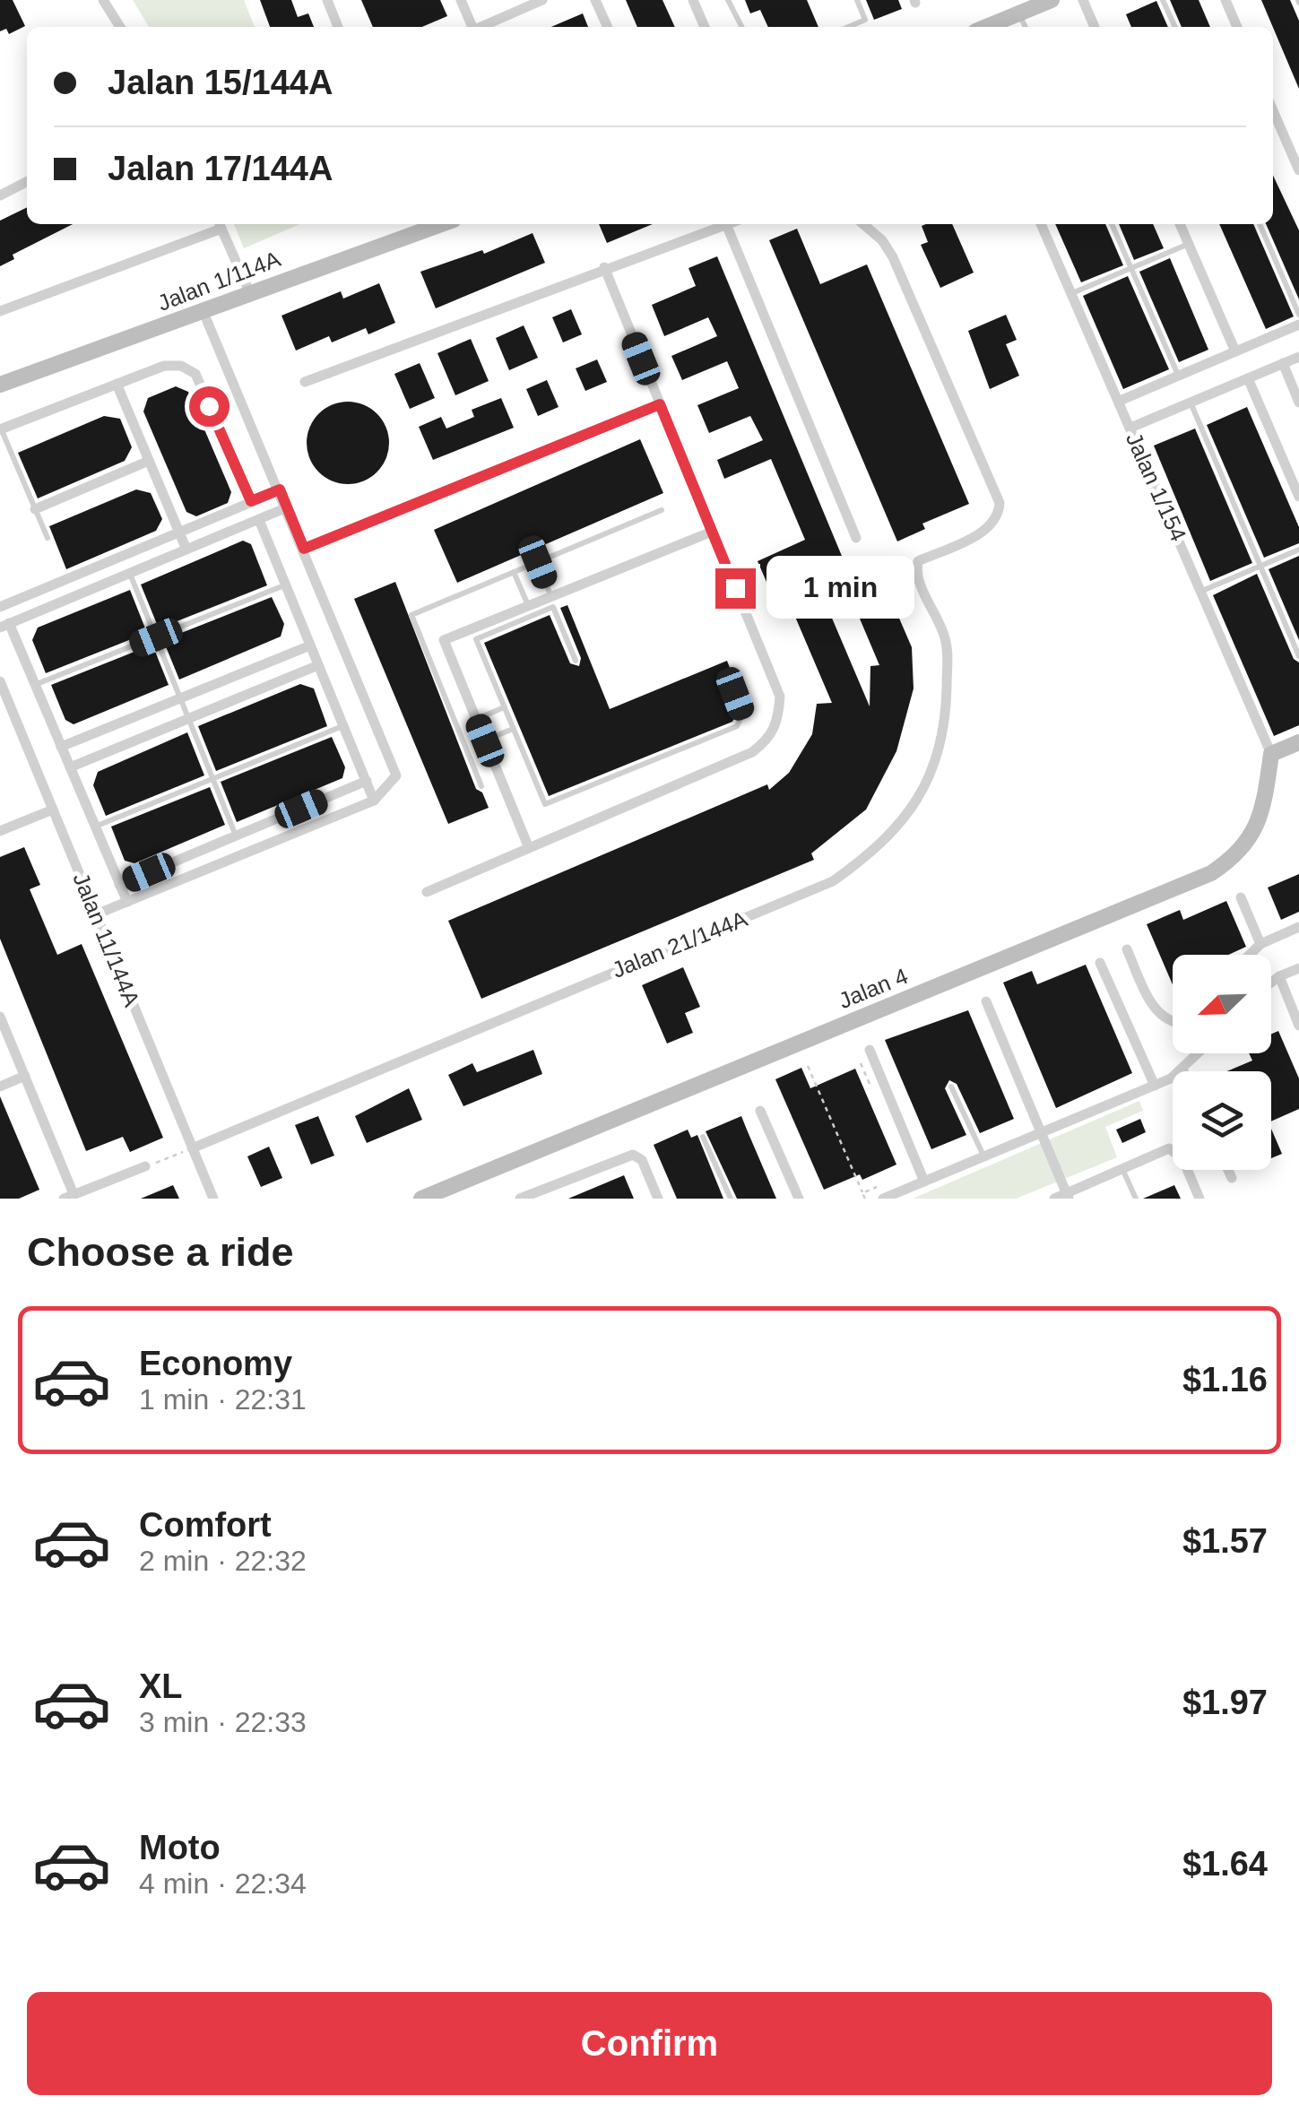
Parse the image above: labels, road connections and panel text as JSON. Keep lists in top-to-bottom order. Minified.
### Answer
{"streets":{"street":["Jalan 1/114A","Jalan 1/154","Jalan 11/144A","Jalan 21/144A","Jalan 4"]},"crossings":[["Jalan 1/154","Jalan 4"],["Jalan 11/144A","Jalan 21/144A"]],"north":"bottom left","page":{"banner":["Jalan 15/144A","Jalan 17/144A"],"bubble":"1 min","heading":"Choose a ride","list":[{"name":"Economy","note":"1 min · 22:31","value":"$1.16"},{"name":"Comfort","note":"2 min · 22:32","value":"$1.57"},{"name":"XL","note":"3 min · 22:33","value":"$1.97"},{"name":"Moto","note":"4 min · 22:34","value":"$1.64"}],"buttons":"Confirm"}}
